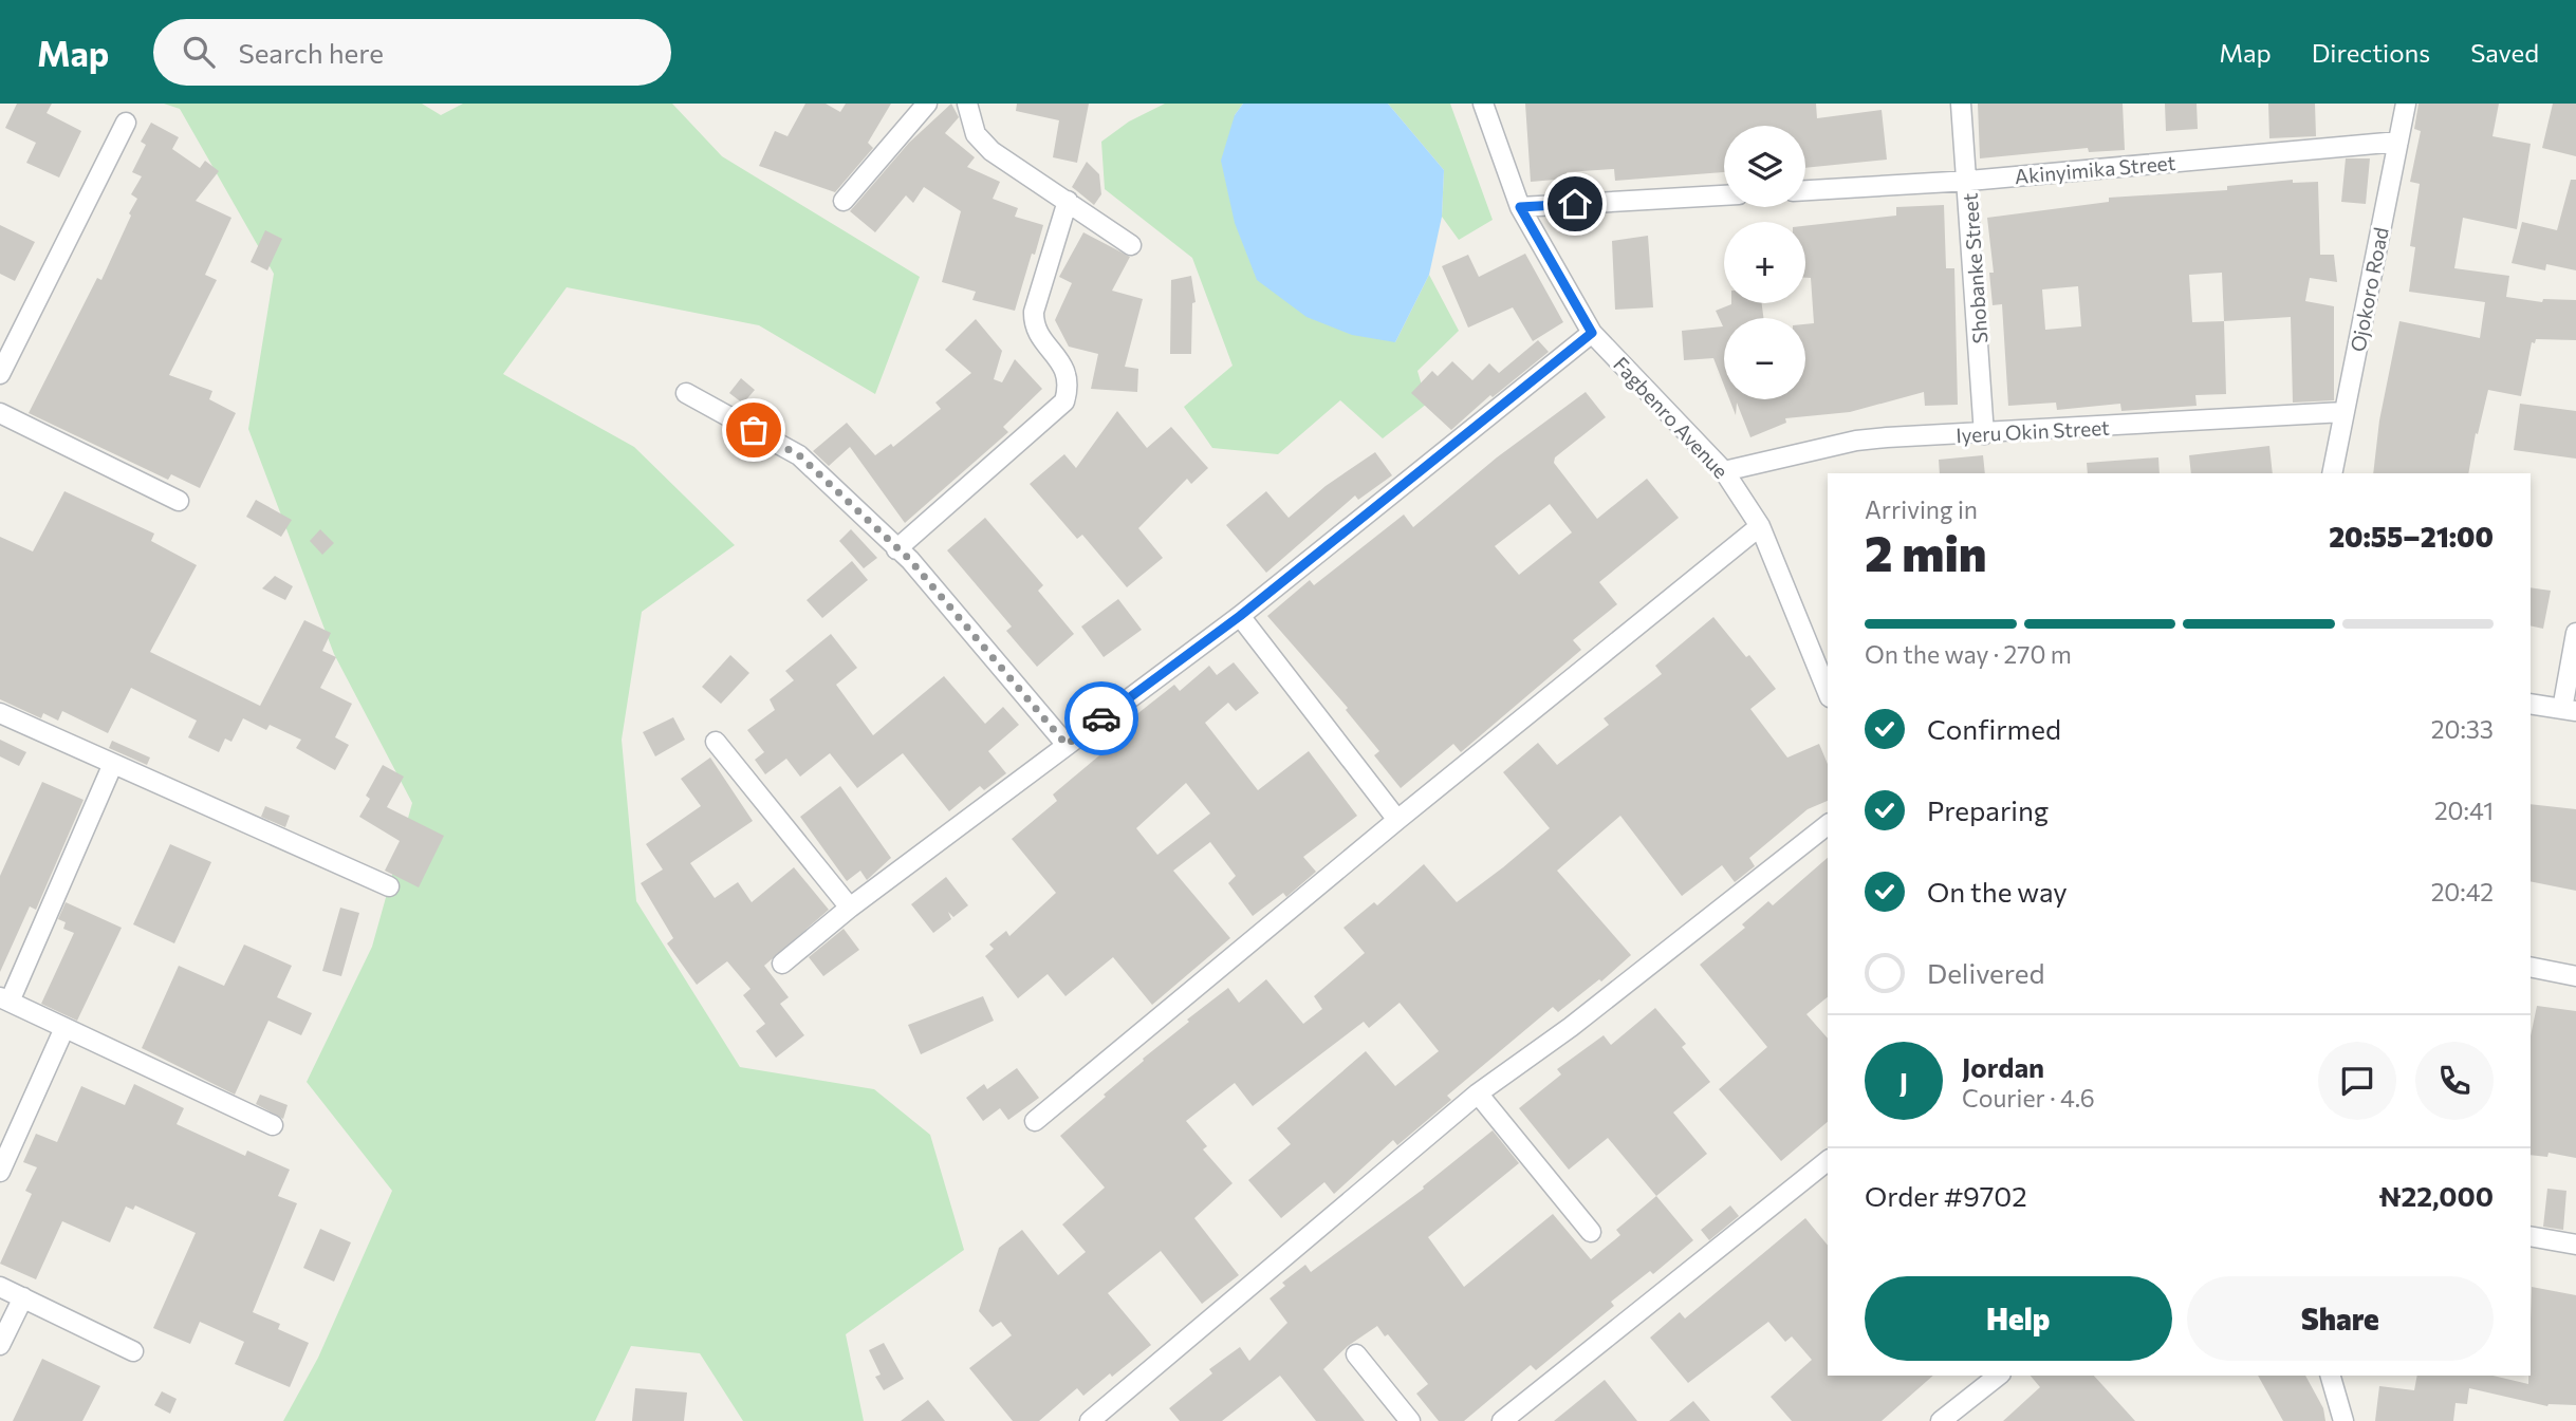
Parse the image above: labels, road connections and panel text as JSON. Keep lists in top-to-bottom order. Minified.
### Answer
{"streets":{"street":["Akinyimika Street","Shobanke Street","Ojokoro Road","Fagbenro Avenue","Iyeru Okin Street"]},"crossings":[["Akinyimika Street","Shobanke Street"],["Akinyimika Street","Ojokoro Road"],["Shobanke Street","Iyeru Okin Street"],["Ojokoro Road","Iyeru Okin Street"],["Fagbenro Avenue","Iyeru Okin Street"]],"page":{"header":"Map","search":"Search here","nav":["Map","Directions","Saved"],"map_buttons":["+","−"],"heading":["2 min","Arriving in","20:55–21:00"],"panel":["Jordan","Courier · 4.6","Order #9702","₦22,000"],"bar":"On the way · 270 m","list":[["Confirmed","20:33"],["Preparing","20:41"],["On the way","20:42"],"Delivered"],"round":"J","buttons":["Help","Share"]}}
